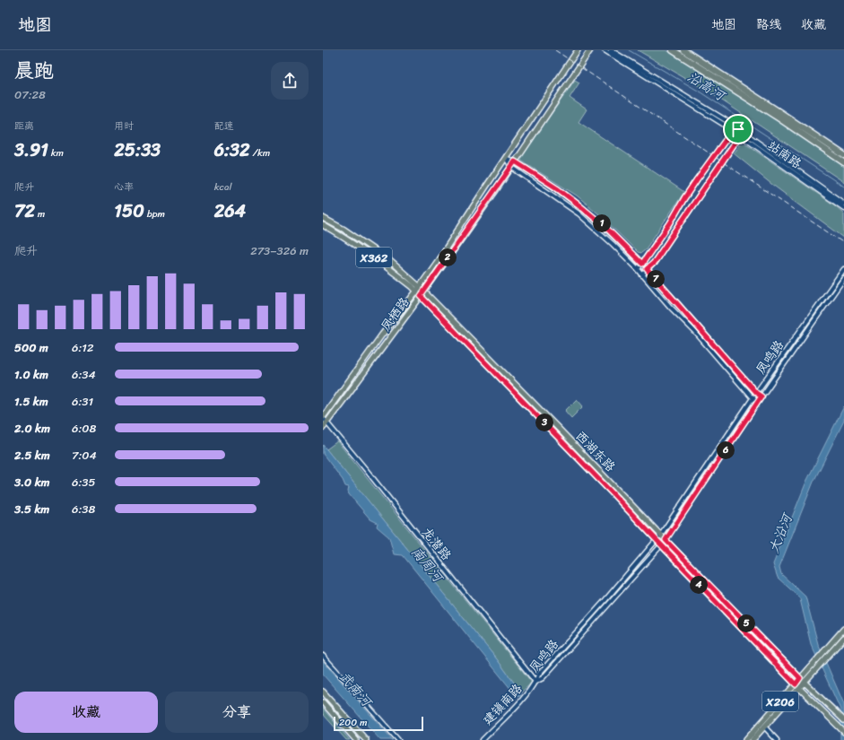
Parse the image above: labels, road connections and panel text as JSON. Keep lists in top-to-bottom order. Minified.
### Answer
{"streets":{"main road":["X362","凤栖路","西湖东路","X206"],"street":["站南路","凤鸣路","龙潜路","建镇南路"]},"crossings":[["凤栖路","西湖东路"],["凤栖路","龙潜路"],["凤鸣路","西湖东路"],["凤鸣路","龙潜路"],["凤鸣路","建镇南路"],["西湖东路","X206"],["龙潜路","建镇南路"]],"water":["沿高河","大沿河","南周河","武南河"],"scale_bar":"200 m","page":{"header":"地图","nav":["地图","路线","收藏"],"heading":["晨跑","07:28"],"stats":[["距离","3.91 km"],["用时","25:33"],["配速","6:32 /km"],["爬升","72 m"],["心率","150 bpm"],["kcal","264"]],"pins":["1","2","7","3","6","4","5"],"chart":["爬升","273–326 m"],"list":[{"name":"500 m","note":"6:12"},{"name":"1.0 km","note":"6:34"},{"name":"1.5 km","note":"6:31"},{"name":"2.0 km","note":"6:08"},{"name":"2.5 km","note":"7:04"},{"name":"3.0 km","note":"6:35"},{"name":"3.5 km","note":"6:38"}],"buttons":["收藏","分享"],"scale":"200 m"}}
